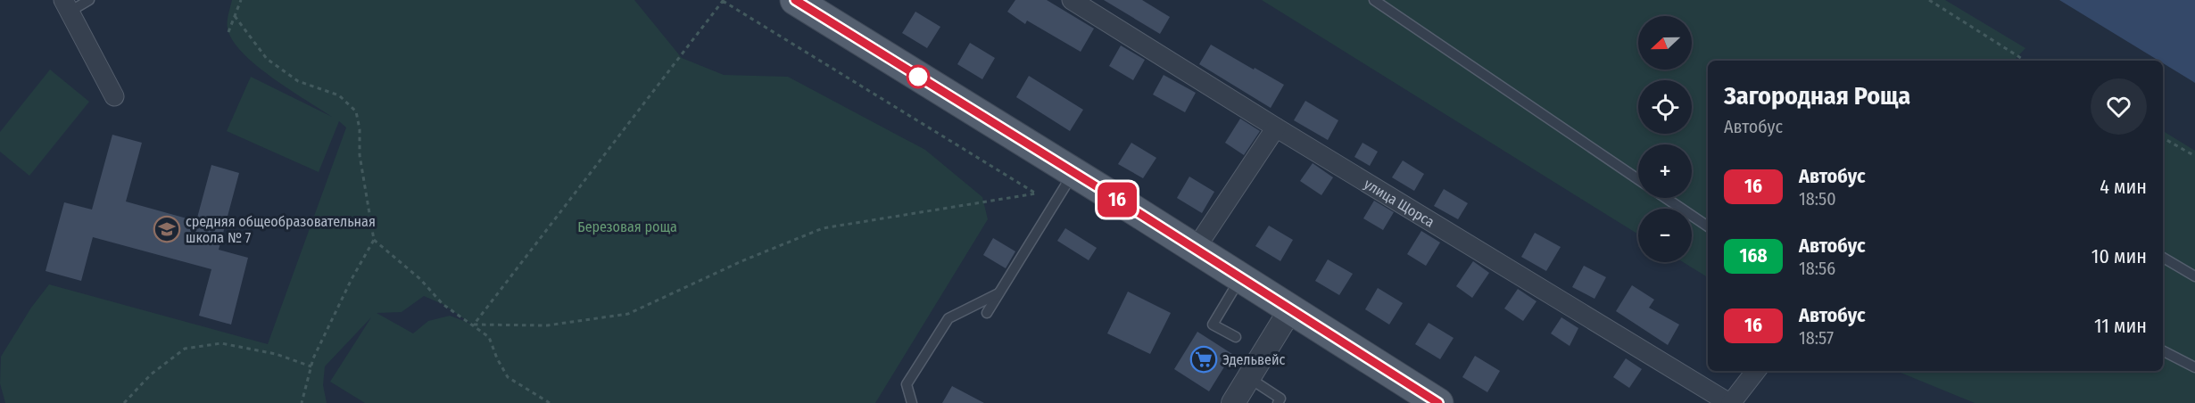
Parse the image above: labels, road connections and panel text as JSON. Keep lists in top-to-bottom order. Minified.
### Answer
{"streets":{"street":["улица Щорса"]},"parks":["Березовая роща"],"places":{"school or university":["средняя общеобразовательная школа № 7"],"supermarket":["Эдельвейс"]},"lines":["bus line 16"],"north":"left","page":{"on_map":"16","map_buttons":["+","−"],"heading":["Загородная Роща","Автобус"],"list":[{"mark":"16","name":"Автобус","note":"18:50","value":"4 мин"},{"mark":"168","name":"Автобус","note":"18:56","value":"10 мин"},{"mark":"16","name":"Автобус","note":"18:57","value":"11 мин"}]}}
